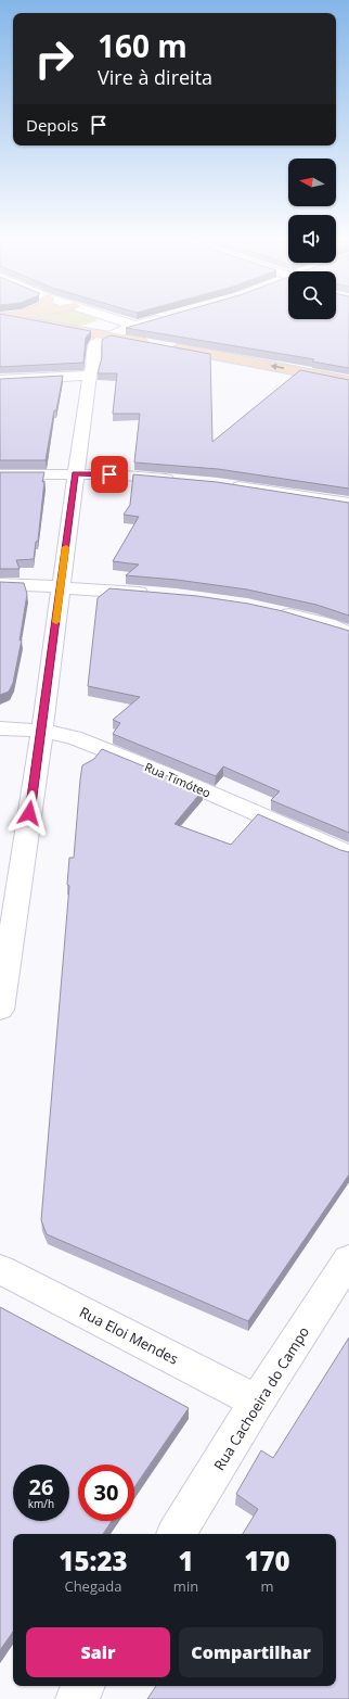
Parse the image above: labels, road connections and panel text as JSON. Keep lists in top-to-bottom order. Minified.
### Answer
{"streets":{"street":["Rua Timóteo","Rua Eloi Mendes","Rua Cachoeira do Campo"]},"crossings":[["Rua Eloi Mendes","Rua Cachoeira do Campo"]],"north":"left","page":{"turn":["160 m","Vire à direita"],"then":"Depois","speed":"26 km/h","limit":"30","eta":["15:23","Chegada","1","min","170","m"],"buttons":["Sair","Compartilhar"]}}
